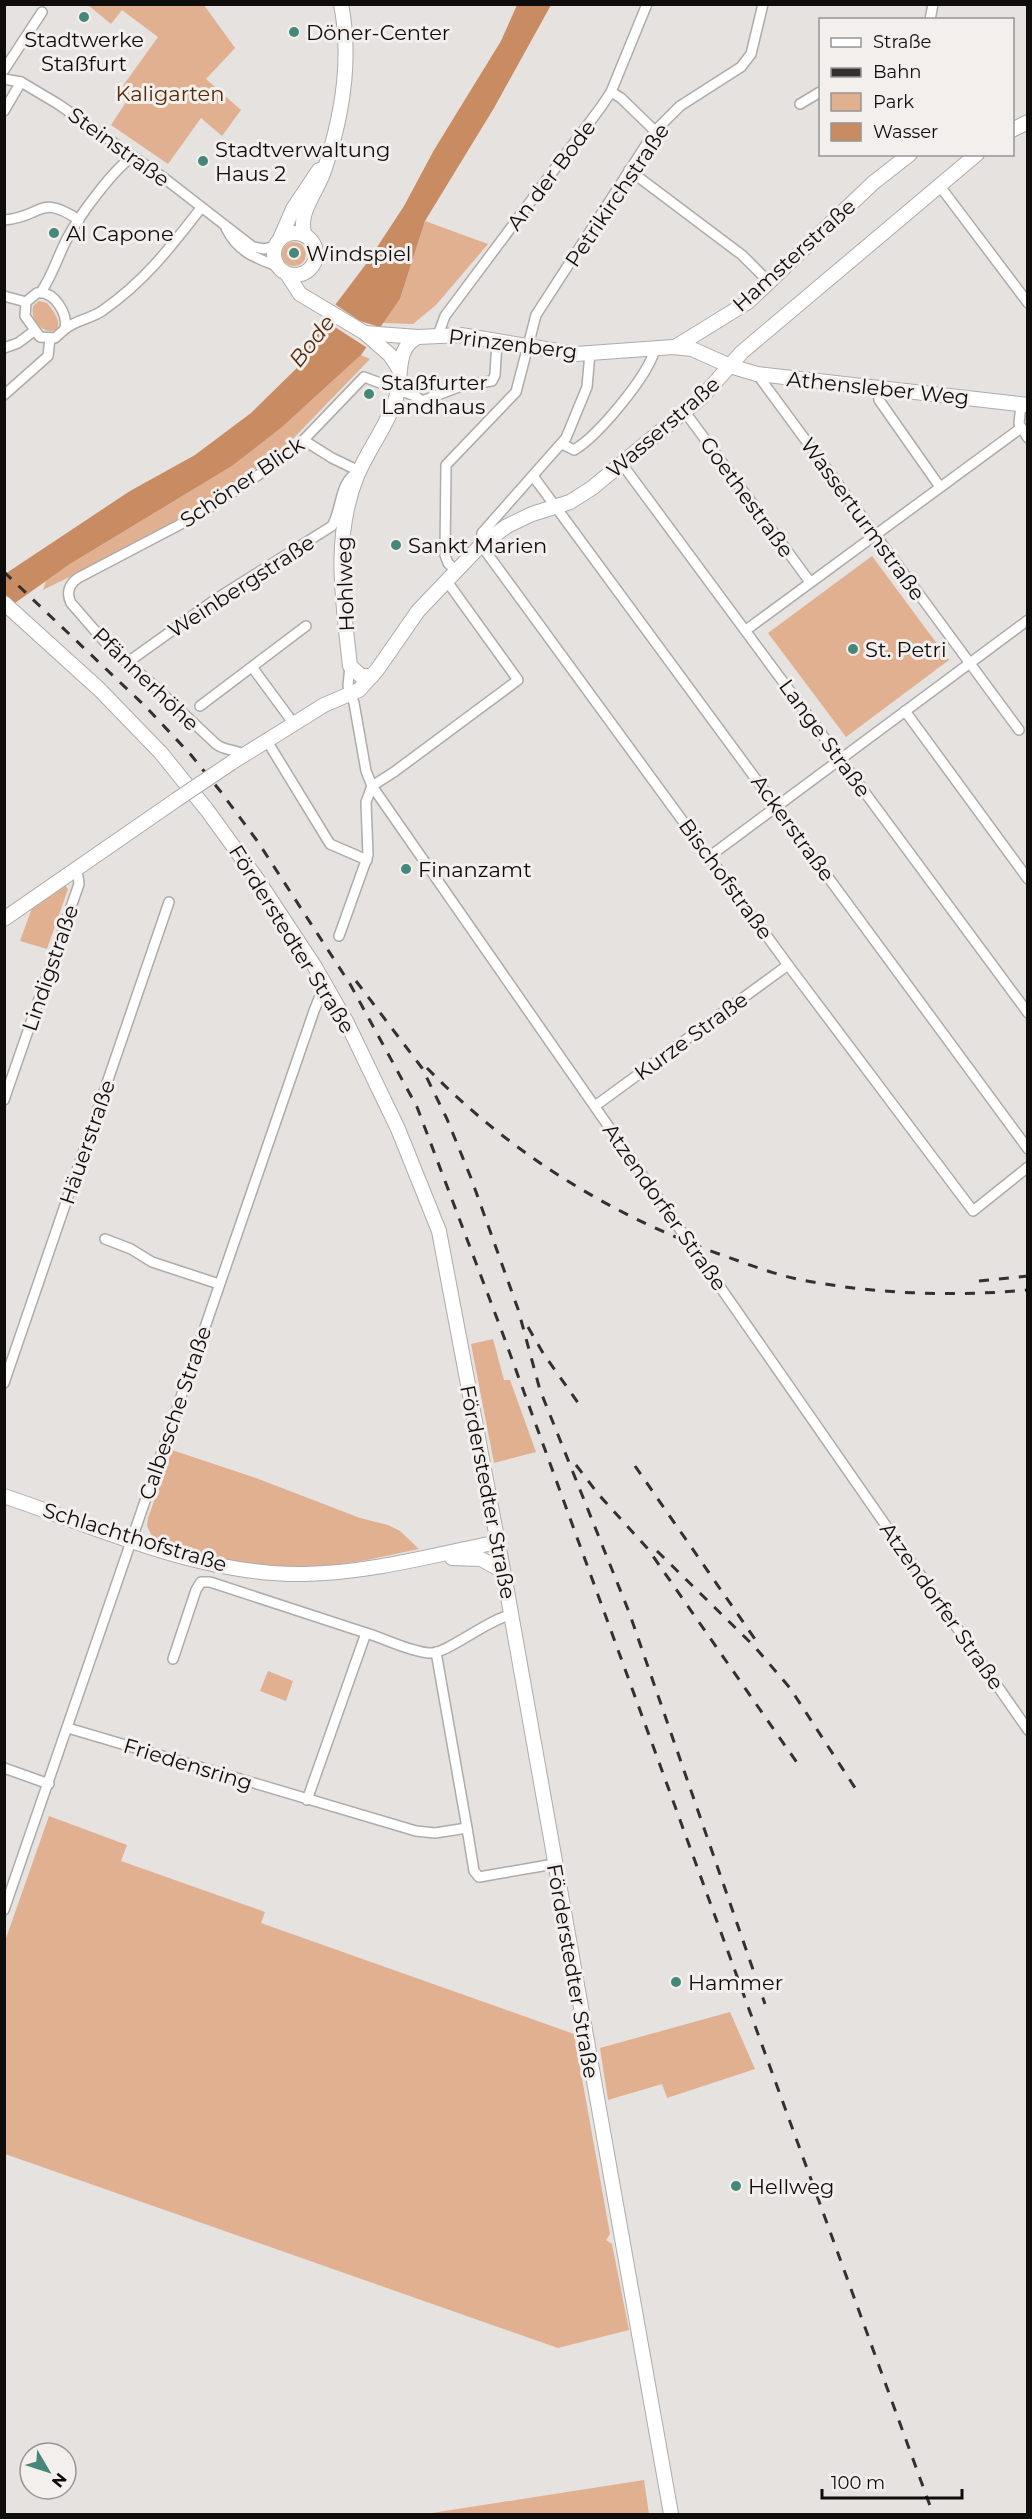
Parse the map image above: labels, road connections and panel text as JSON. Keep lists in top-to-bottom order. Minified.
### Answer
{"streets":{"main road":["Steinstraße","Hamsterstraße","Prinzenberg","Athensleber Weg","Wasserstraße","Hohlweg","Förderstedter Straße","Schlachthofstraße"],"street":["An der Bode","Petrikirchstraße","Schöner Blick","Goethestraße","Wasserturmstraße","Weinbergstraße","Pfännerhöhe","Lange Straße","Ackerstraße","Bischofstraße","Lindigstraße","Kurze Straße","Häuerstraße","Atzendorfer Straße","Calbesche Straße","Friedensring"]},"crossings":[["Steinstraße","Prinzenberg"],["An der Bode","Prinzenberg"],["Petrikirchstraße","Prinzenberg"],["Petrikirchstraße","Wasserstraße"],["Petrikirchstraße","Atzendorfer Straße"],["Hamsterstraße","Prinzenberg"],["Prinzenberg","Athensleber Weg"],["Prinzenberg","Wasserstraße"],["Prinzenberg","Hohlweg"],["Athensleber Weg","Wasserstraße"],["Athensleber Weg","Wasserturmstraße"],["Wasserstraße","Goethestraße"],["Wasserstraße","Lange Straße"],["Wasserstraße","Ackerstraße"],["Wasserstraße","Bischofstraße"],["Wasserstraße","Atzendorfer Straße"],["Schöner Blick","Hohlweg"],["Schöner Blick","Pfännerhöhe"],["Hohlweg","Weinbergstraße"],["Hohlweg","Atzendorfer Straße"],["Weinbergstraße","Pfännerhöhe"],["Bischofstraße","Kurze Straße"],["Förderstedter Straße","Calbesche Straße"],["Förderstedter Straße","Schlachthofstraße"],["Kurze Straße","Atzendorfer Straße"],["Calbesche Straße","Schlachthofstraße"],["Calbesche Straße","Friedensring"]],"water":["Bode"],"parks":["Kaligarten"],"places":["Stadtwerke Staßfurt","Döner-Center","Stadtverwaltung Haus 2","Al Capone","Windspiel","Staßfurter Landhaus","Sankt Marien","St. Petri","Finanzamt","Hammer","Hellweg"],"legend":["Straße","Bahn","Park","Wasser"],"scale_bar":"100 m","north":"bottom right"}
